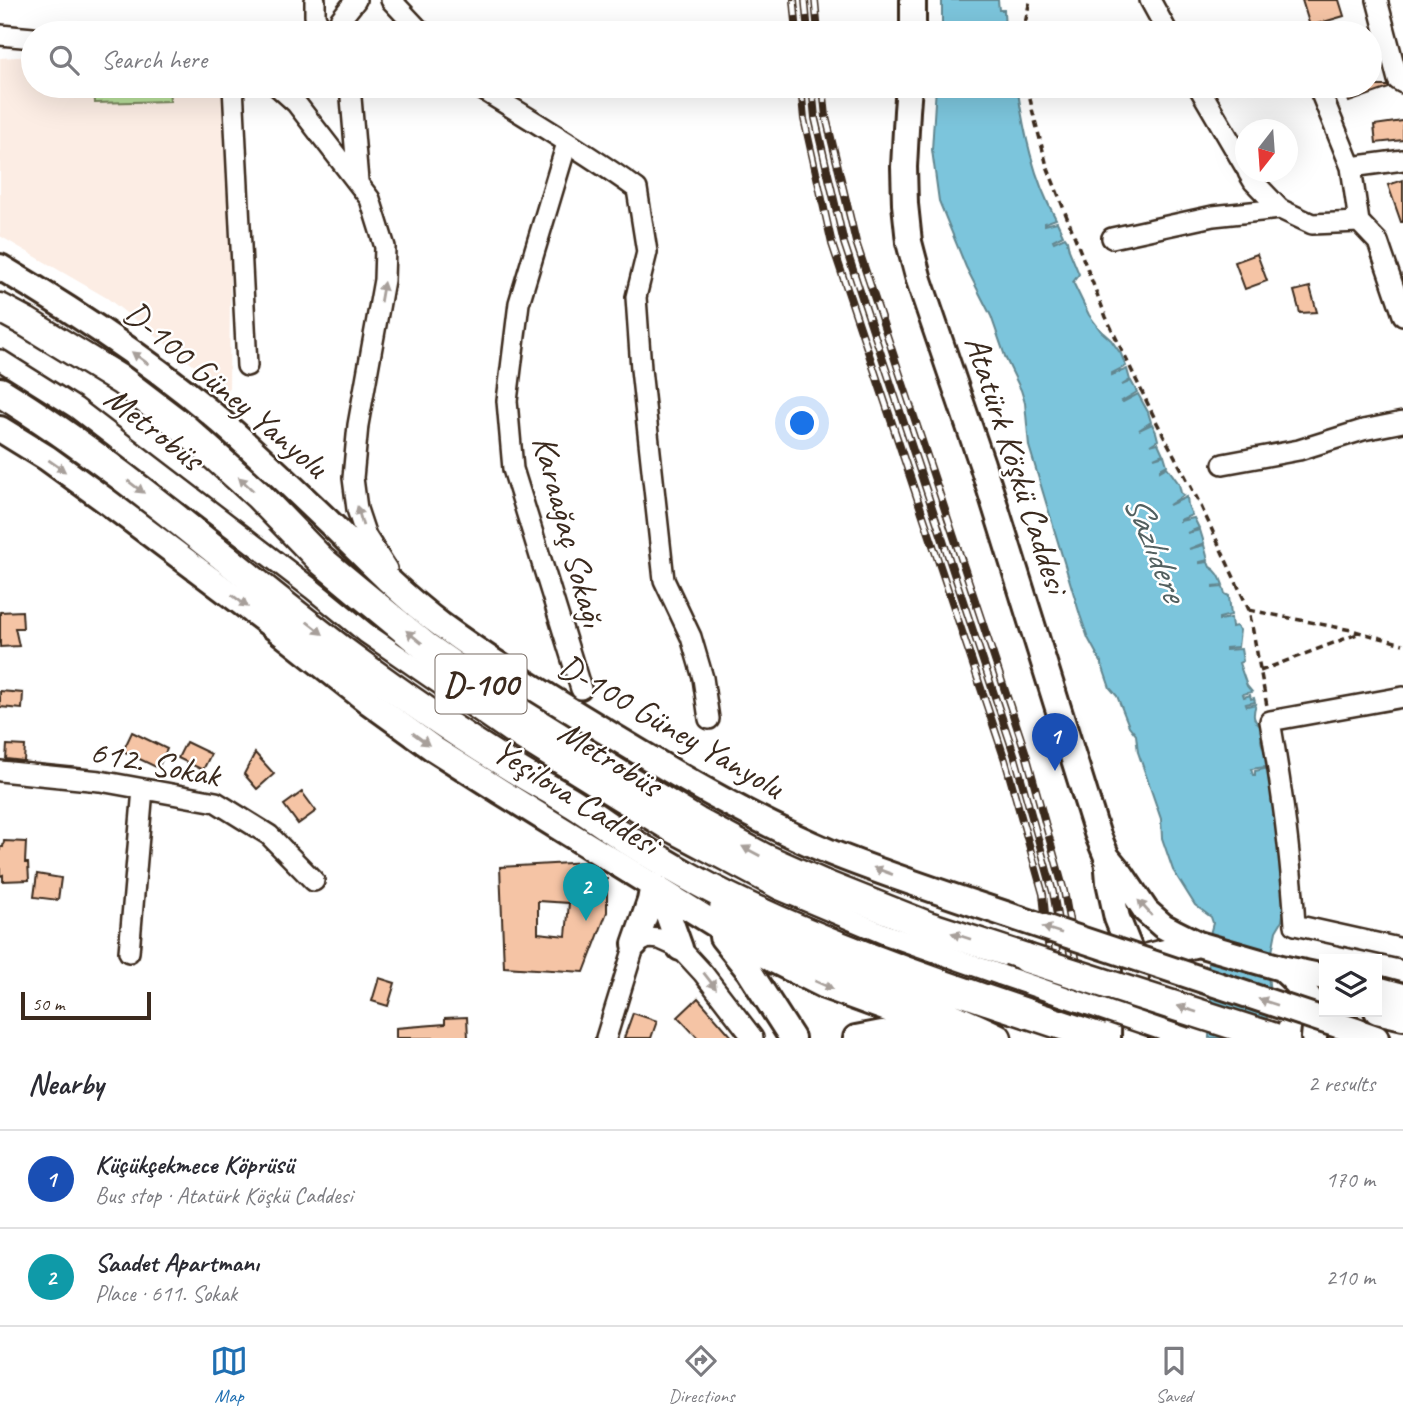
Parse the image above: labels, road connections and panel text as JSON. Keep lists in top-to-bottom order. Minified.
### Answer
{"streets":{"highway":["D-100"],"main road":["D-100 Güney Yanyolu","Atatürk Köşkü Caddesi","Yeşilova Caddesi"],"street":["Metrobüs","Karaağaç Sokağı","612. Sokak"]},"one_way":["D-100 Güney Yanyolu","Yeşilova Caddesi"],"water":["Sazlıdere"],"scale_bar":"50 m","north":"bottom","page":{"search":"Search here","pins":["1","2"],"scale":"50 m","heading":["Nearby","2 results"],"list":[{"mark":"1","name":"Küçükçekmece Köprüsü","note":"Bus stop · Atatürk Köşkü Caddesi","value":"170 m"},{"mark":"2","name":"Saadet Apartmanı","note":"Place · 611. Sokak","value":"210 m"}],"nav":["Map","Directions","Saved"]}}
